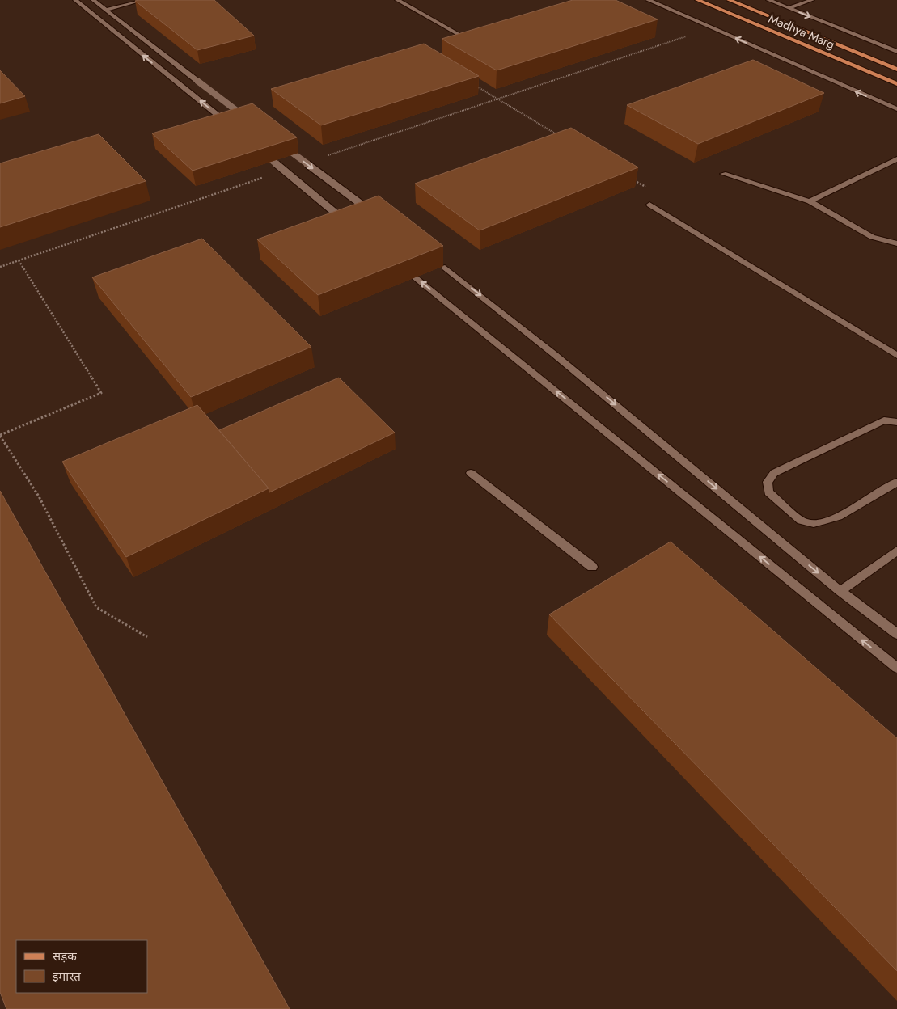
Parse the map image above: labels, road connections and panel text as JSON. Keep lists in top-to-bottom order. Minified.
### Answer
{"streets":{"main road":["Madhya Marg"]},"legend":["सड़क","इमारत"]}
